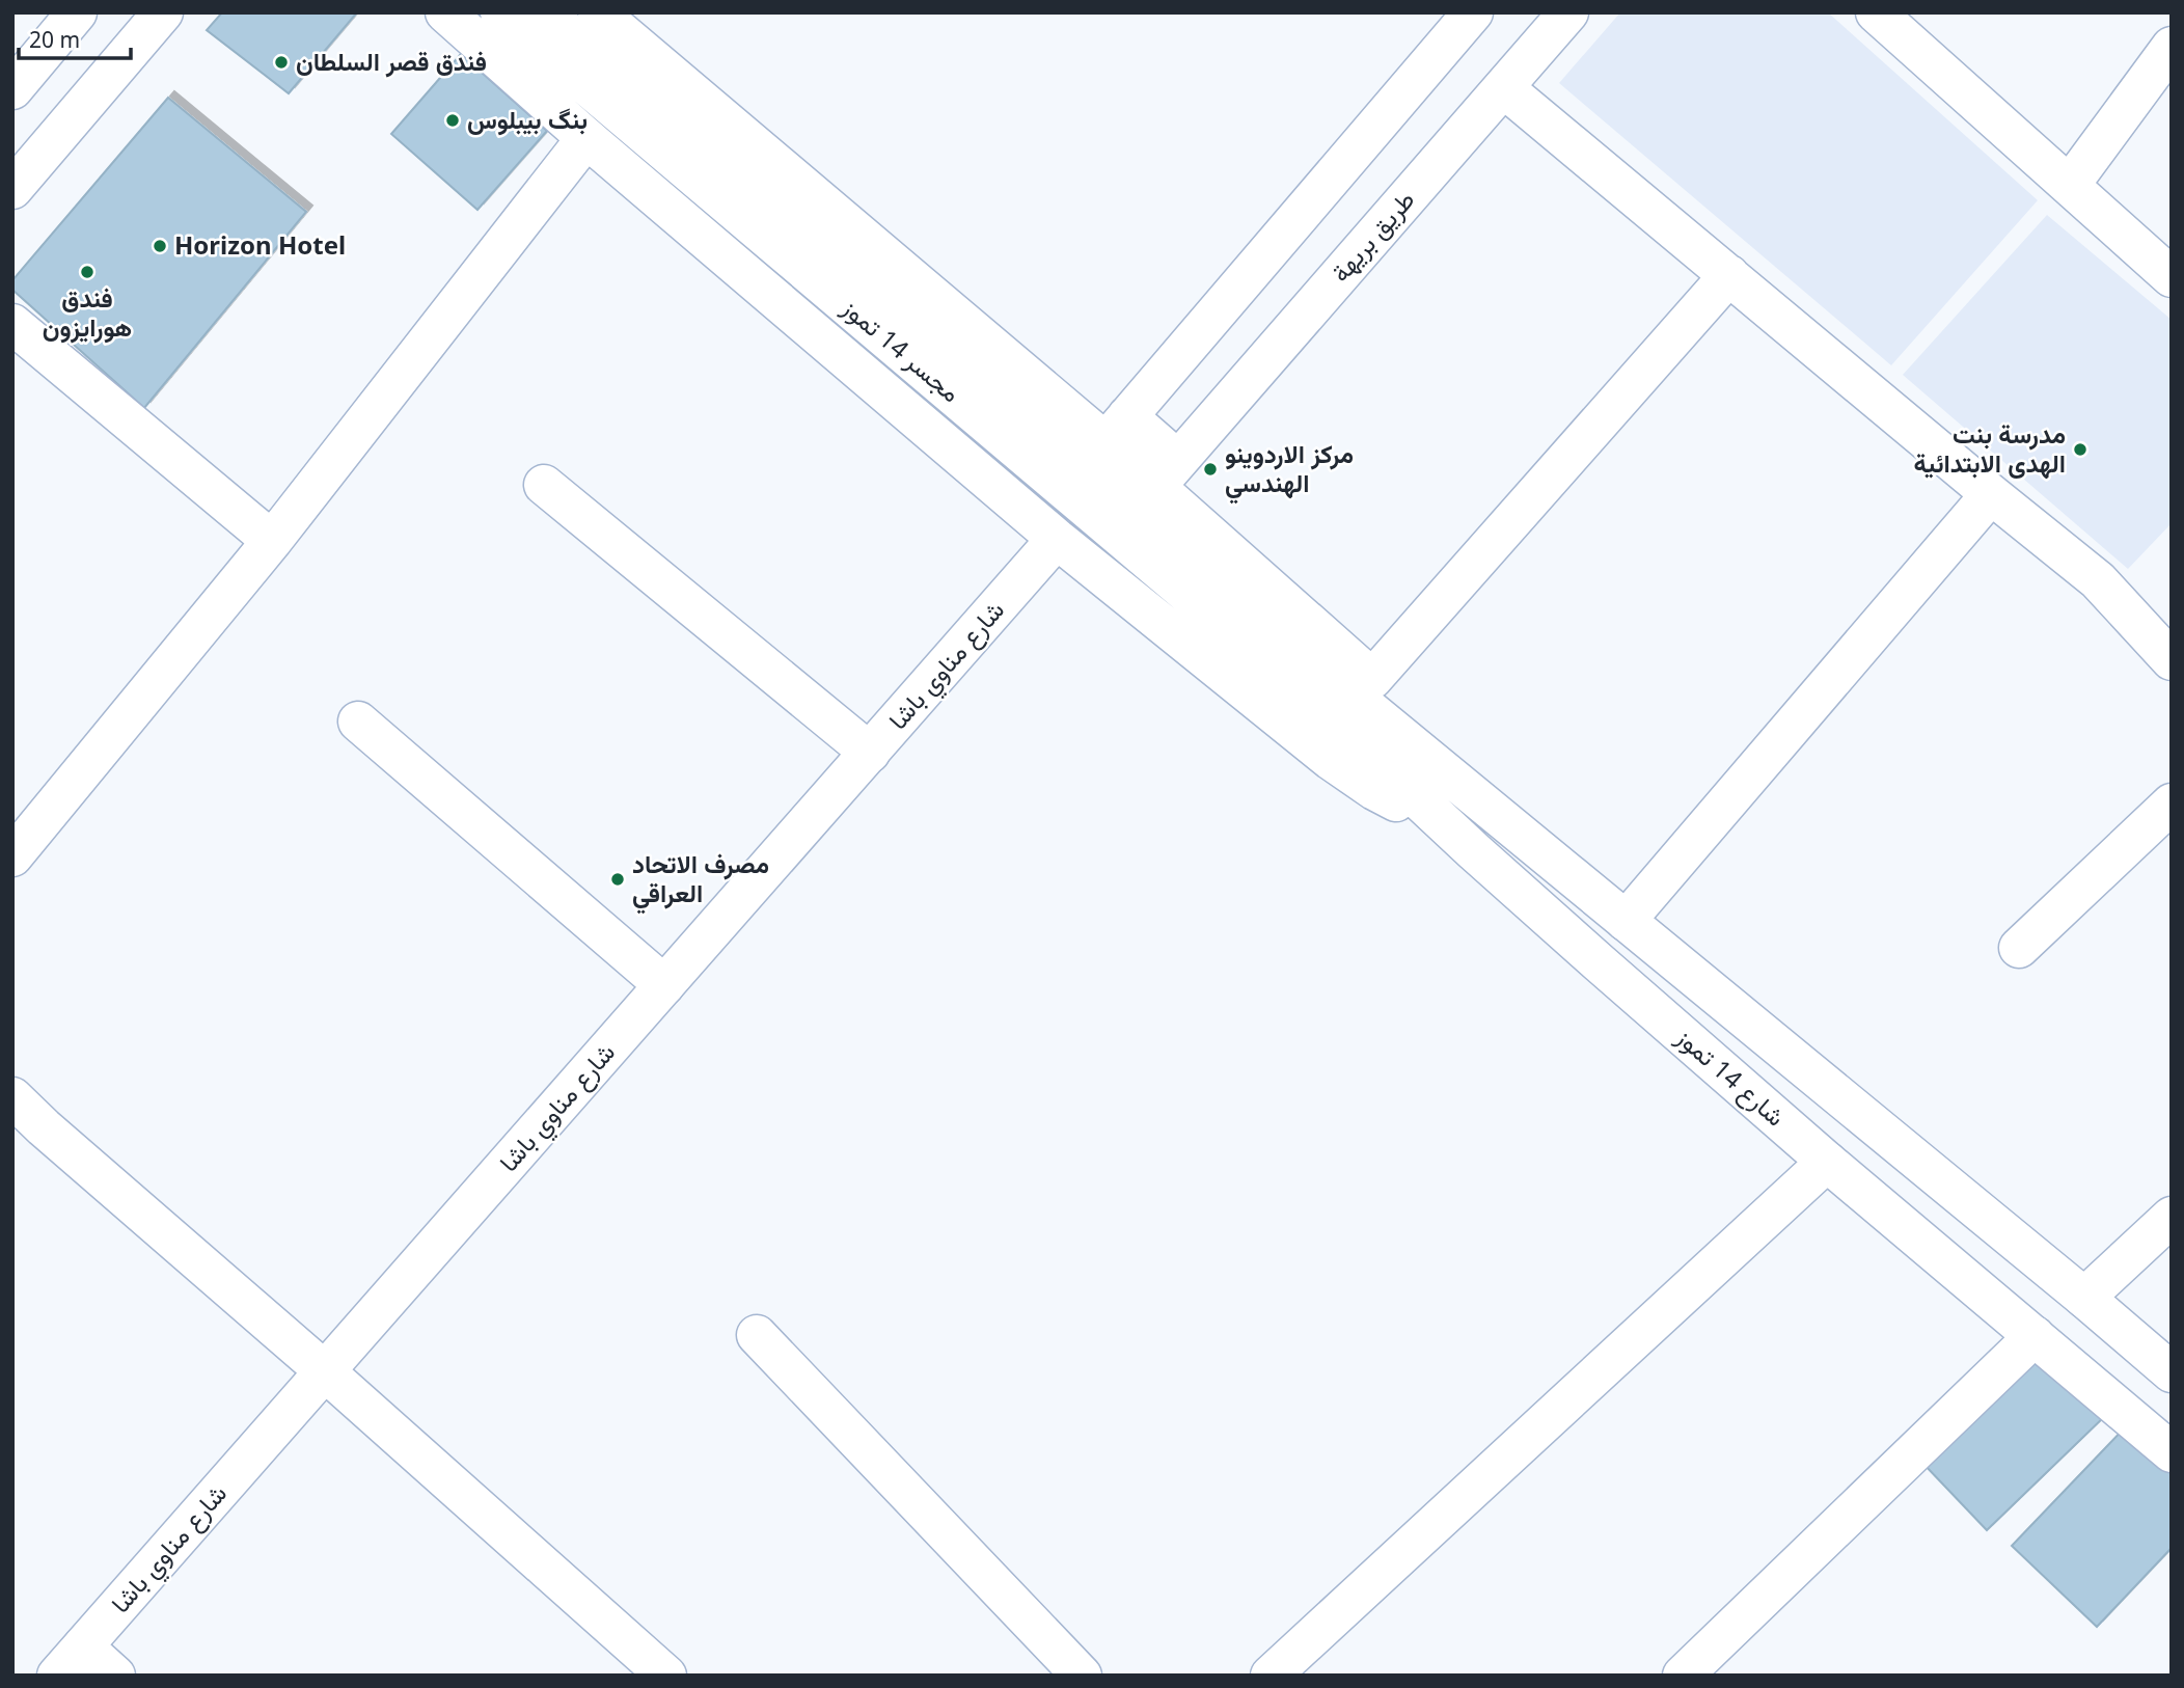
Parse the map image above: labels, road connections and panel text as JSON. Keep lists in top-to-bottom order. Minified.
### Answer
{"streets":{"street":["طريق بريهة","مجسر 14 تموز","شارع مناوي باشا","شارع 14 تموز"]},"crossings":[["مجسر 14 تموز","شارع 14 تموز"]],"places":["فندق قصر السلطان","بنگ بيبلوس","Horizon Hotel","فندق هورايزون","مدرسة بنت الهدى اﻻبتدائية","مركز الاردوينو الهندسي","مصرف الاتحاد العراقي"],"scale_bar":"20 m"}
